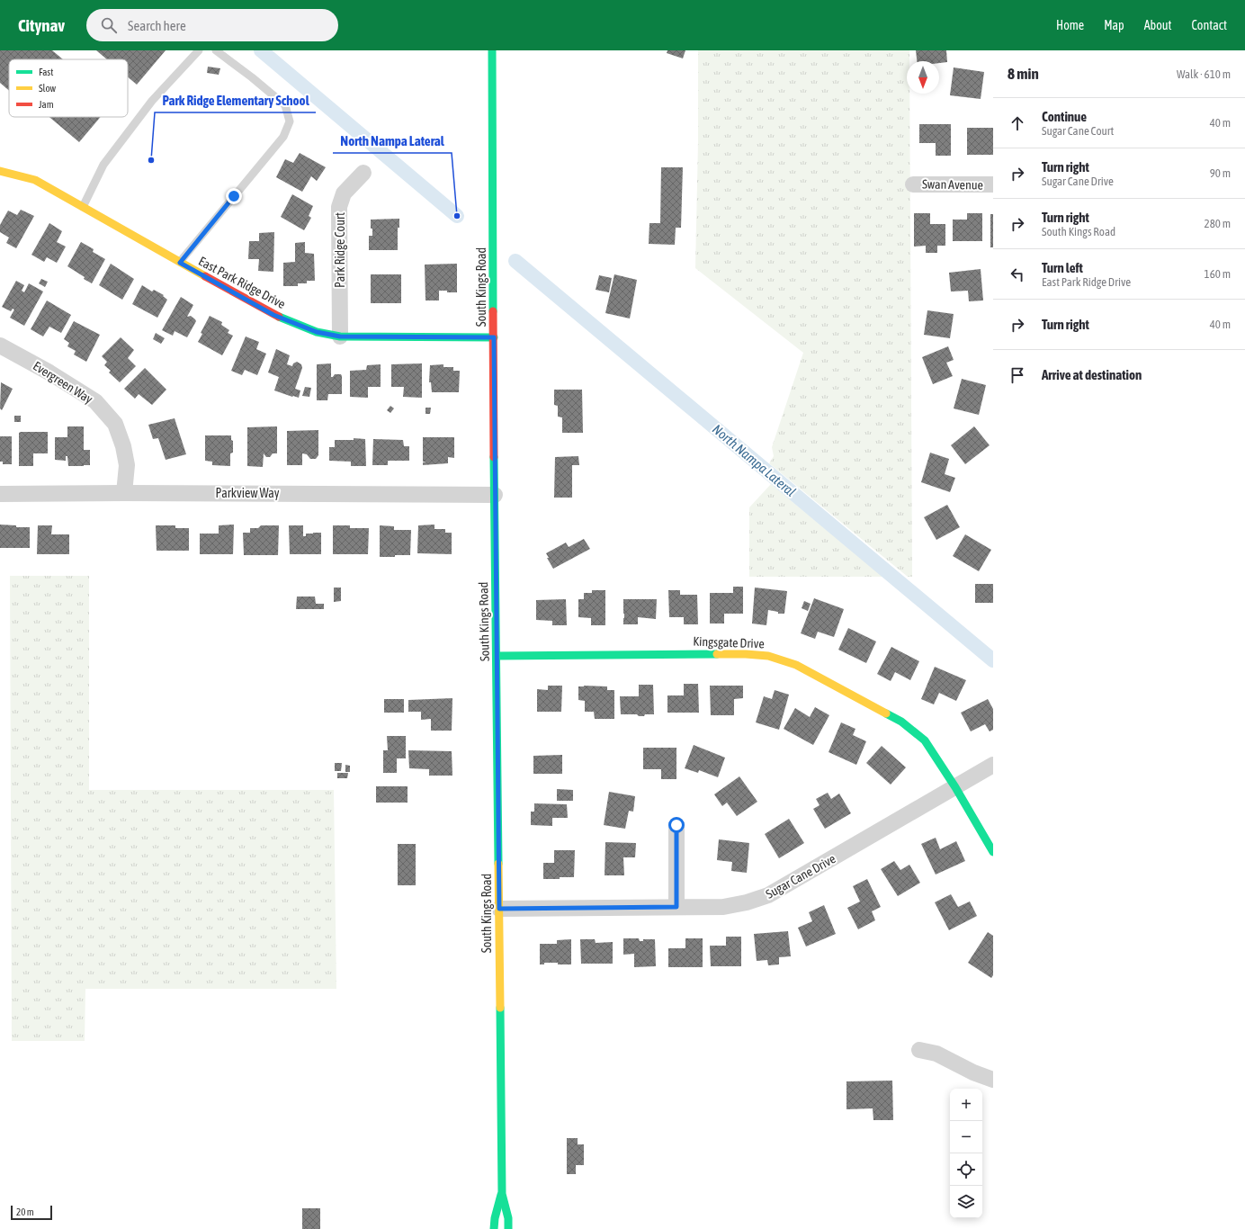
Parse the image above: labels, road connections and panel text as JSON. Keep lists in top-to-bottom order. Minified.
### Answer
{"streets":{"main road":["East Park Ridge Drive","South Kings Road","Kingsgate Drive"],"street":["Swan Avenue","Park Ridge Court","Evergreen Way","Parkview Way","Sugar Cane Drive"]},"crossings":[["Park Ridge Court","East Park Ridge Drive"],["East Park Ridge Drive","South Kings Road"],["South Kings Road","Parkview Way"],["South Kings Road","Kingsgate Drive"],["South Kings Road","Sugar Cane Drive"],["Evergreen Way","Parkview Way"],["Kingsgate Drive","Sugar Cane Drive"]],"water":["North Nampa Lateral"],"places":["Park Ridge Elementary School","North Nampa Lateral"],"legend":["Fast","Slow","Jam"],"scale_bar":"20 m","north":"bottom","page":{"header":"Citynav","search":"Search here","nav":["Home","Map","About","Contact"],"heading":["8 min","Walk · 610 m"],"list":[["Continue","Sugar Cane Court","40 m"],["Turn right","Sugar Cane Drive","90 m"],["Turn right","South Kings Road","280 m"],["Turn left","East Park Ridge Drive","160 m"],["Turn right","40 m"],"Arrive at destination"],"map_buttons":["+","−"],"scale":"20 m"}}
